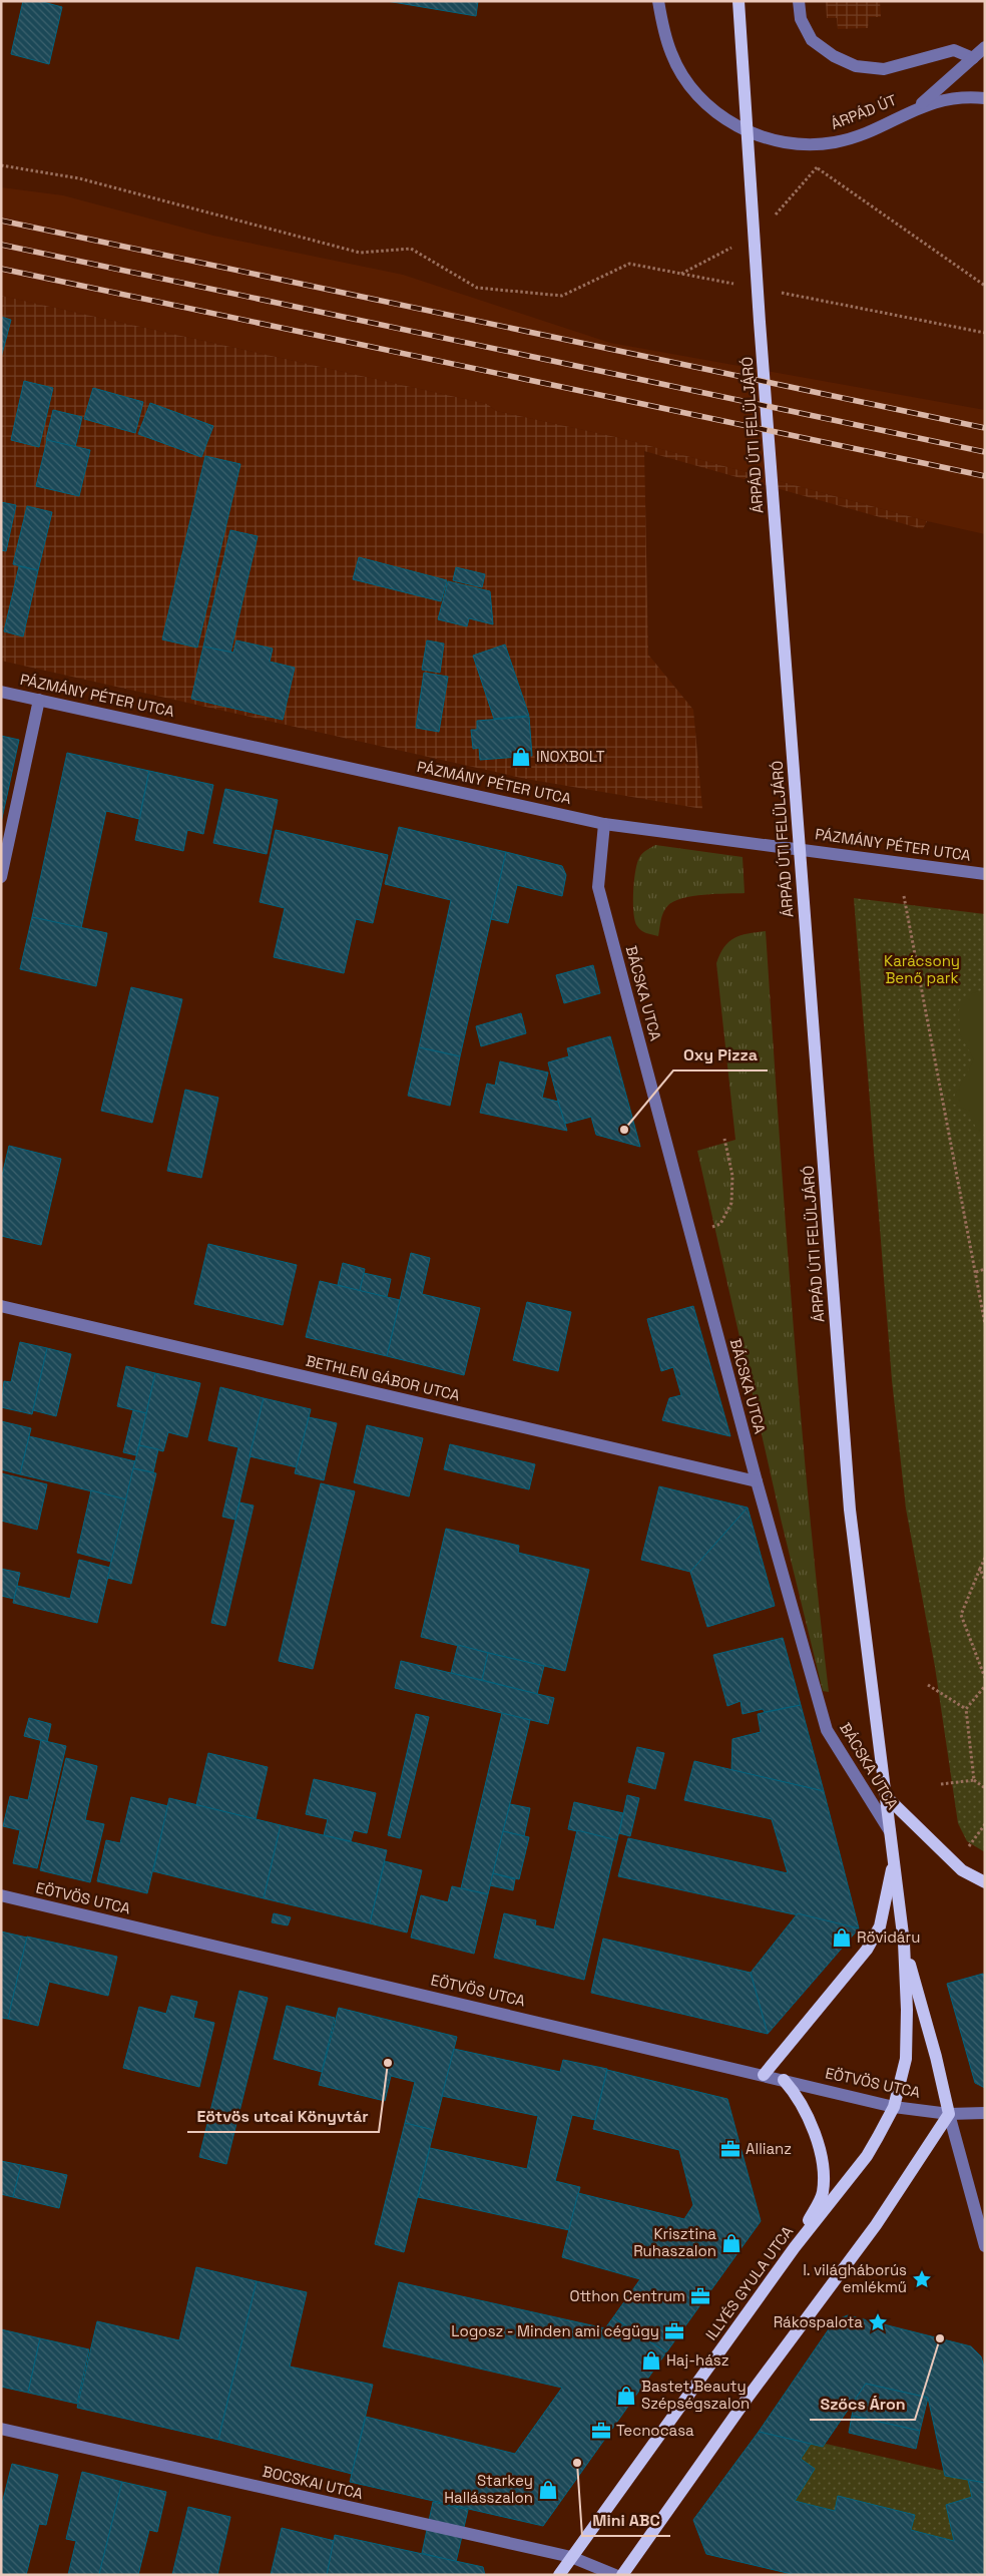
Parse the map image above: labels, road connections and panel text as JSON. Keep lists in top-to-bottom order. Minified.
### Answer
{"streets":{"main road":["ÁRPÁD ÚTI FELÜLJÁRÓ","BÁCSKA UTCA","ILLYÉS GYULA UTCA"],"street":["ÁRPÁD ÚT","PÁZMÁNY PÉTER UTCA","BETHLEN GÁBOR UTCA","EÖTVÖS UTCA","BOCSKAI UTCA"]},"crossings":[["ÁRPÁD ÚTI FELÜLJÁRÓ","BÁCSKA UTCA"],["PÁZMÁNY PÉTER UTCA","BÁCSKA UTCA"],["BÁCSKA UTCA","BETHLEN GÁBOR UTCA"],["BÁCSKA UTCA","EÖTVÖS UTCA"],["BÁCSKA UTCA","ILLYÉS GYULA UTCA"],["EÖTVÖS UTCA","ILLYÉS GYULA UTCA"],["ILLYÉS GYULA UTCA","BOCSKAI UTCA"]],"parks":["Karácsony Benő park"],"places":{"shop":["INOXBOLT","Rövidáru","Krisztina Ruhaszalon","Haj-hász","Bastet Beauty Szépségszalon","Starkey Hallásszalon"],"other":["Oxy Pizza","Eötvös utcai Könyvtár","Szőcs Áron","Mini ABC"],"office":["Allianz","Otthon Centrum","Logosz - Minden ami cégügy","Tecnocasa"],"place":["I. világháborús emlékmű","Rákospalota"]}}
